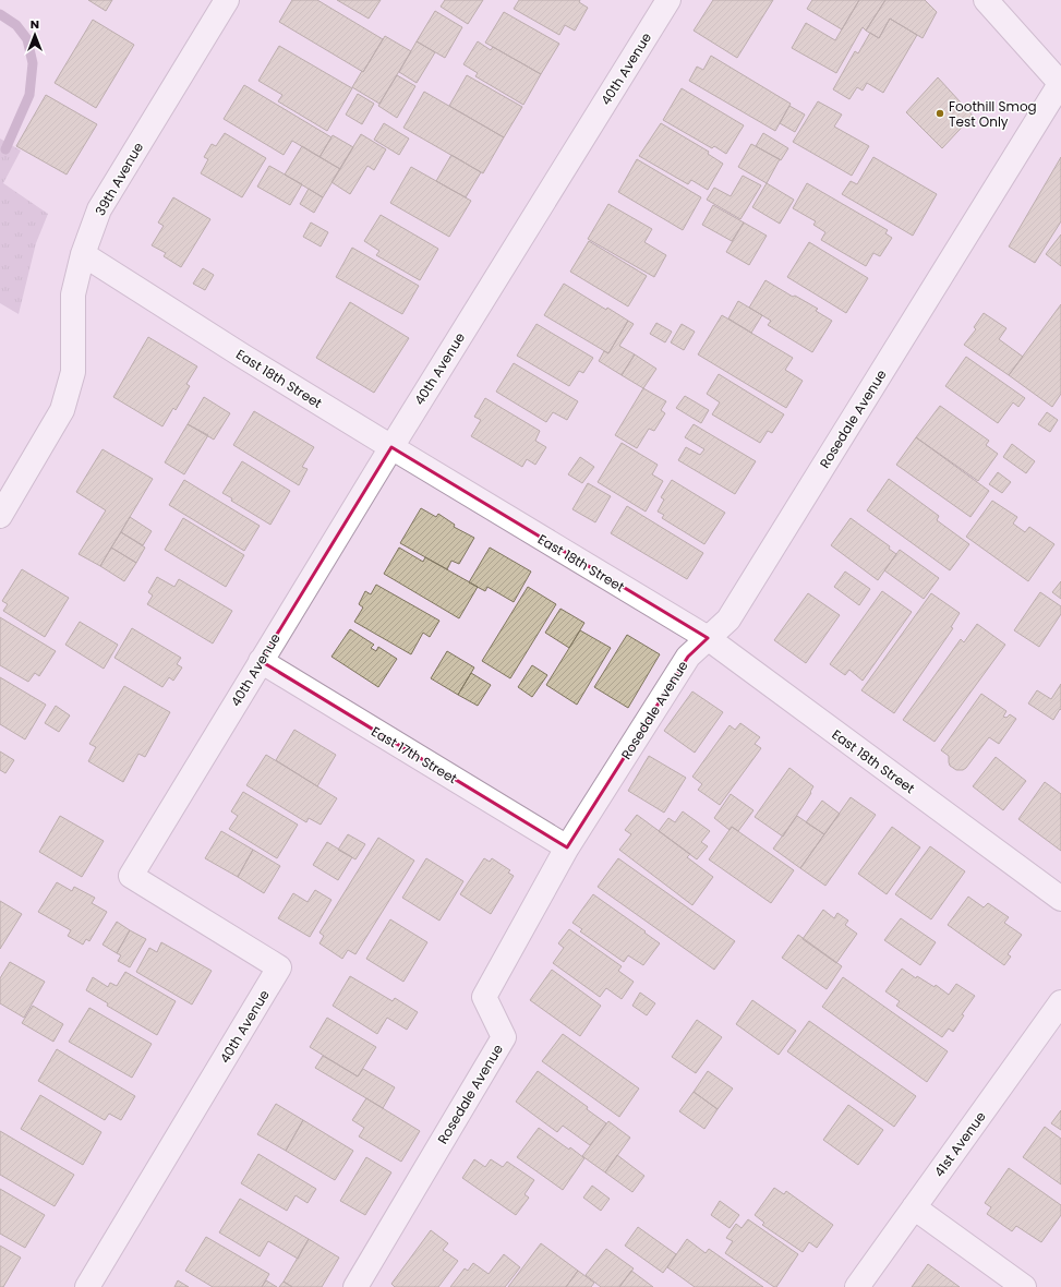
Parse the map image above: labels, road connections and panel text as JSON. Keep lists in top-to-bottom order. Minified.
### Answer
{"streets":{"street":["40th Avenue","39th Avenue","East 18th Street","Rosedale Avenue","East 17th Street","41st Avenue"]},"crossings":[["40th Avenue","East 18th Street"],["40th Avenue","East 17th Street"],["39th Avenue","East 18th Street"],["East 18th Street","Rosedale Avenue"],["Rosedale Avenue","East 17th Street"]],"places":["Foothill Smog Test Only"],"north":"top"}
